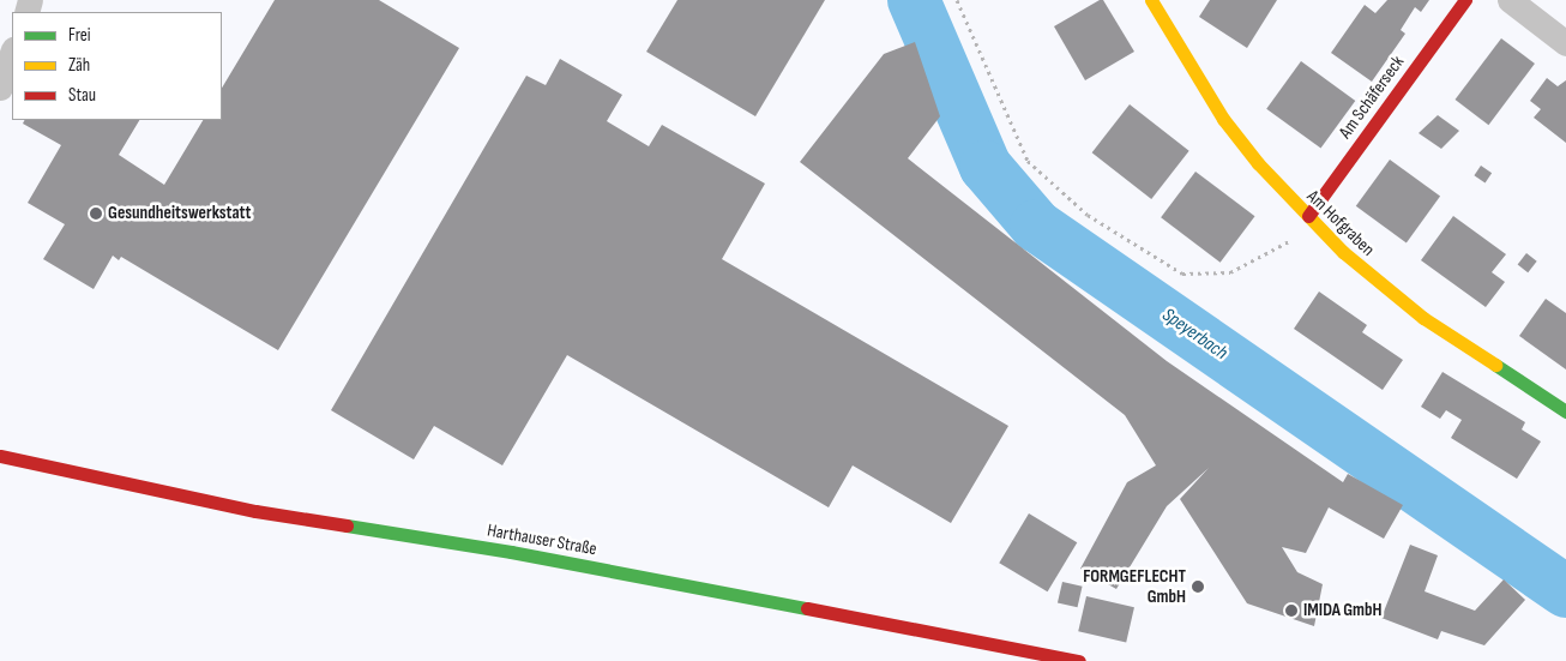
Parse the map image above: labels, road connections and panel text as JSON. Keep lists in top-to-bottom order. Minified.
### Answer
{"streets":{"main road":["Am Schäferseck","Am Hofgraben","Harthauser Straße"]},"crossings":[["Am Schäferseck","Am Hofgraben"]],"water":["Speyerbach"],"places":["Gesundheitswerkstatt","FORMGEFLECHT GmbH","IMIDA GmbH"],"legend":["Frei","Zäh","Stau"]}
